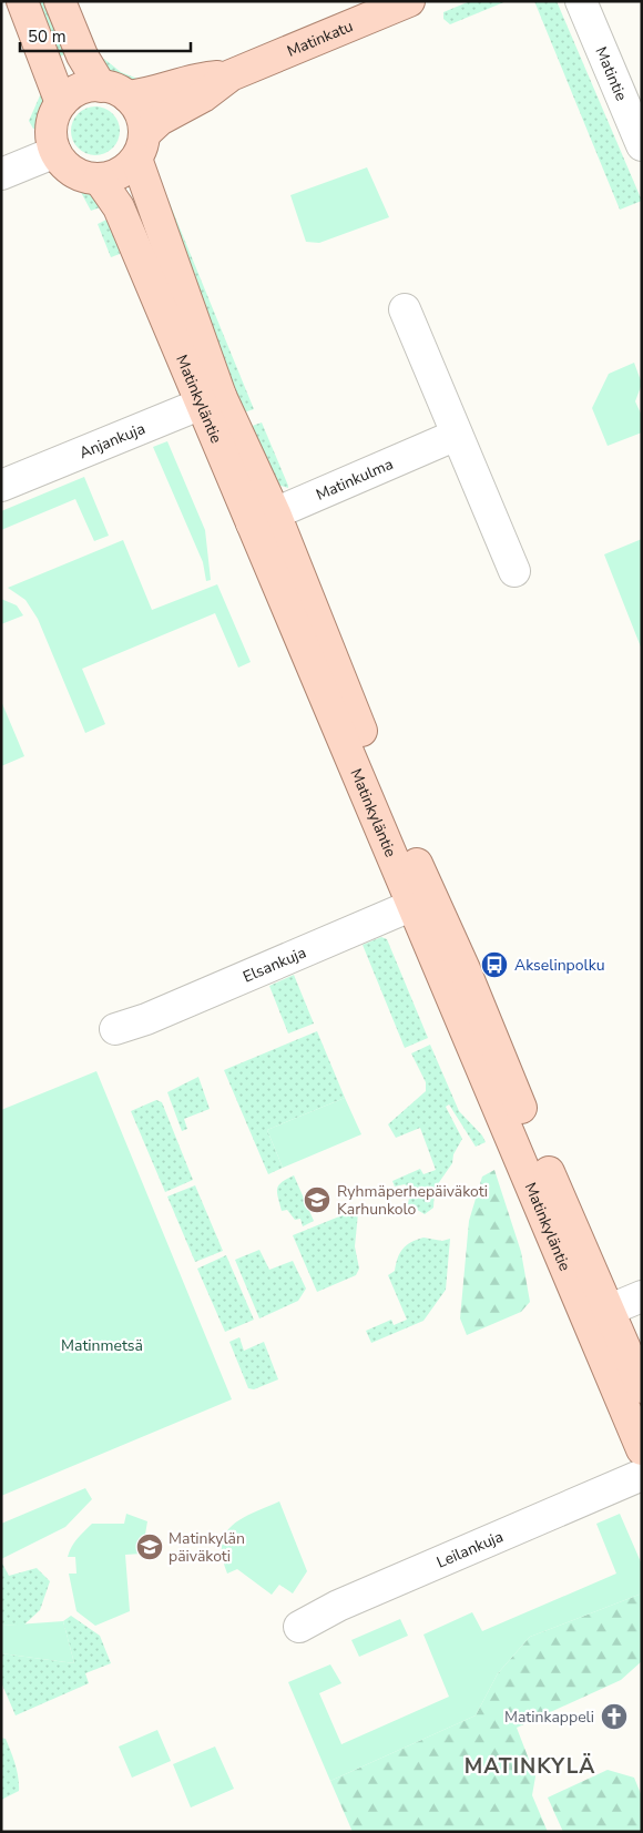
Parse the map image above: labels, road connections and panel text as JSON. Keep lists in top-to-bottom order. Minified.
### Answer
{"streets":{"main road":["Matinkatu","Matinkyläntie"],"street":["Matintie","Anjankuja","Matinkulma","Elsankuja","Leilankuja"]},"crossings":[["Matinkatu","Matinkyläntie"],["Matinkyläntie","Anjankuja"],["Matinkyläntie","Matinkulma"],["Matinkyläntie","Elsankuja"]],"districts":["MATINKYLÄ"],"parks":["Matinmetsä"],"places":{"bus stop":["Akselinpolku"],"school or university":["Ryhmäperhepäiväkoti Karhunkolo","Matinkylän päiväkoti"],"church":["Matinkappeli"]},"scale_bar":"50 m"}
